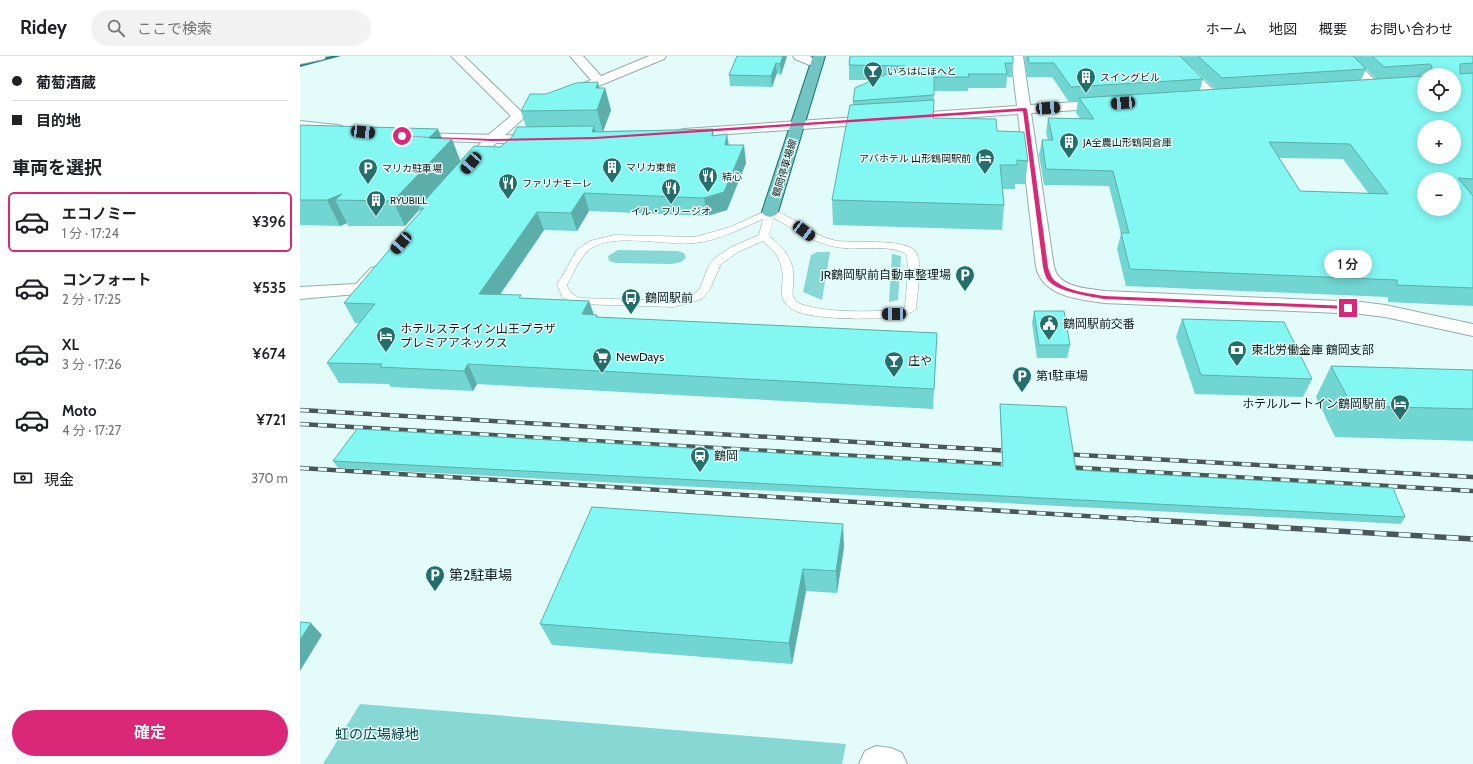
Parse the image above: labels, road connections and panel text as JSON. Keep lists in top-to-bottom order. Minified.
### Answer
{"streets":{"main road":["鶴岡停車場線"]},"parks":["虹の広場緑地"],"places":{"bar":["いろはにほへと","庄や"],"building":["スイングビル","JA全農山形鶴岡倉庫","マリカ東館","RYUBILL"],"hotel":["アパホテル 山形鶴岡駅前","ホテルステイイン山王プラザ プレミアアネックス","ホテルルートイン鶴岡駅前"],"parking":["マリカ駐車場","JR鶴岡駅前自動車整理場","第1駐車場","第2駐車場"],"restaurant":["結心","ファリナモーレ","イル・フリージオ"],"bus stop":["鶴岡駅前"],"public building":["鶴岡駅前交番"],"bank":["東北労働金庫 鶴岡支部"],"supermarket":["NewDays"],"station":["鶴岡"]},"page":{"header":"Ridey","search":"ここで検索","nav":["ホーム","地図","概要","お問い合わせ"],"banner":["葡萄酒蔵","目的地"],"map_buttons":["+","−"],"heading":"車両を選択","list":[{"name":"エコノミー","note":"1 分 · 17:24","value":"¥396"},{"name":"コンフォート","note":"2 分 · 17:25","value":"¥535"},{"name":"XL","note":"3 分 · 17:26","value":"¥674"},{"name":"Moto","note":"4 分 · 17:27","value":"¥721"}],"bubble":"1 分","pay":["現金","370 m"],"buttons":"確定"}}
